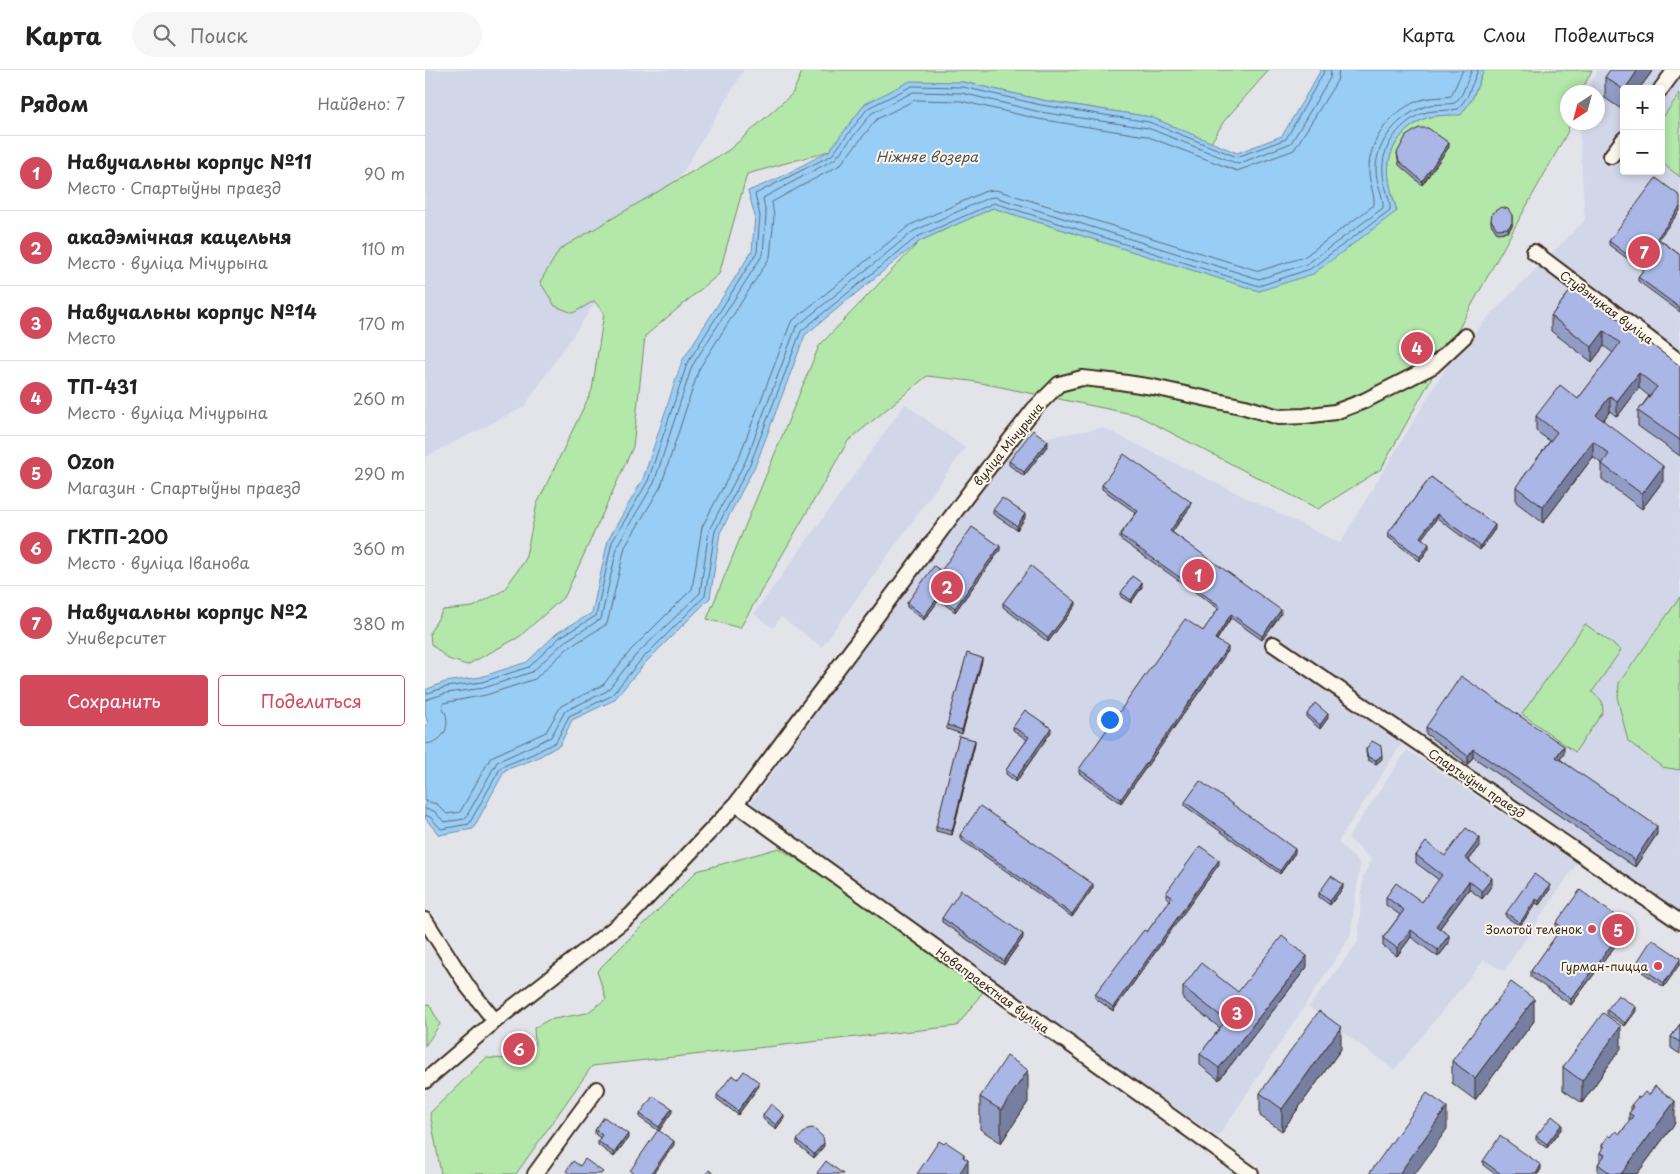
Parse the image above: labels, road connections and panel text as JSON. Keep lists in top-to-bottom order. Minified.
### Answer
{"streets":{"street":["Студэнцкая вуліца","вуліца Мічурына","Спартыўны праезд","Новапраектная вуліца"]},"crossings":[["вуліца Мічурына","Новапраектная вуліца"]],"water":["Ніжняе возера"],"places":["Золотой теленок","Гурман-пицца"],"north":"bottom left","page":{"header":"Карта","search":"Поиск","nav":["Карта","Слои","Поделиться"],"heading":["Рядом","Найдено: 7"],"map_buttons":["+","−"],"list":[{"mark":"1","name":"Навучальны корпус №11","note":"Место · Спартыўны праезд","value":"90 m"},{"mark":"2","name":"акадэмічная кацельня","note":"Место · вуліца Мічурына","value":"110 m"},{"mark":"3","name":"Навучальны корпус №14","note":"Место","value":"170 m"},{"mark":"4","name":"ТП-431","note":"Место · вуліца Мічурына","value":"260 m"},{"mark":"5","name":"Ozon","note":"Магазин · Спартыўны праезд","value":"290 m"},{"mark":"6","name":"ГКТП-200","note":"Место · вуліца Іванова","value":"360 m"},{"mark":"7","name":"Навучальны корпус №2","note":"Университет","value":"380 m"}],"pins":["7","4","1","2","5","3","6"],"buttons":["Сохранить","Поделиться"]}}
